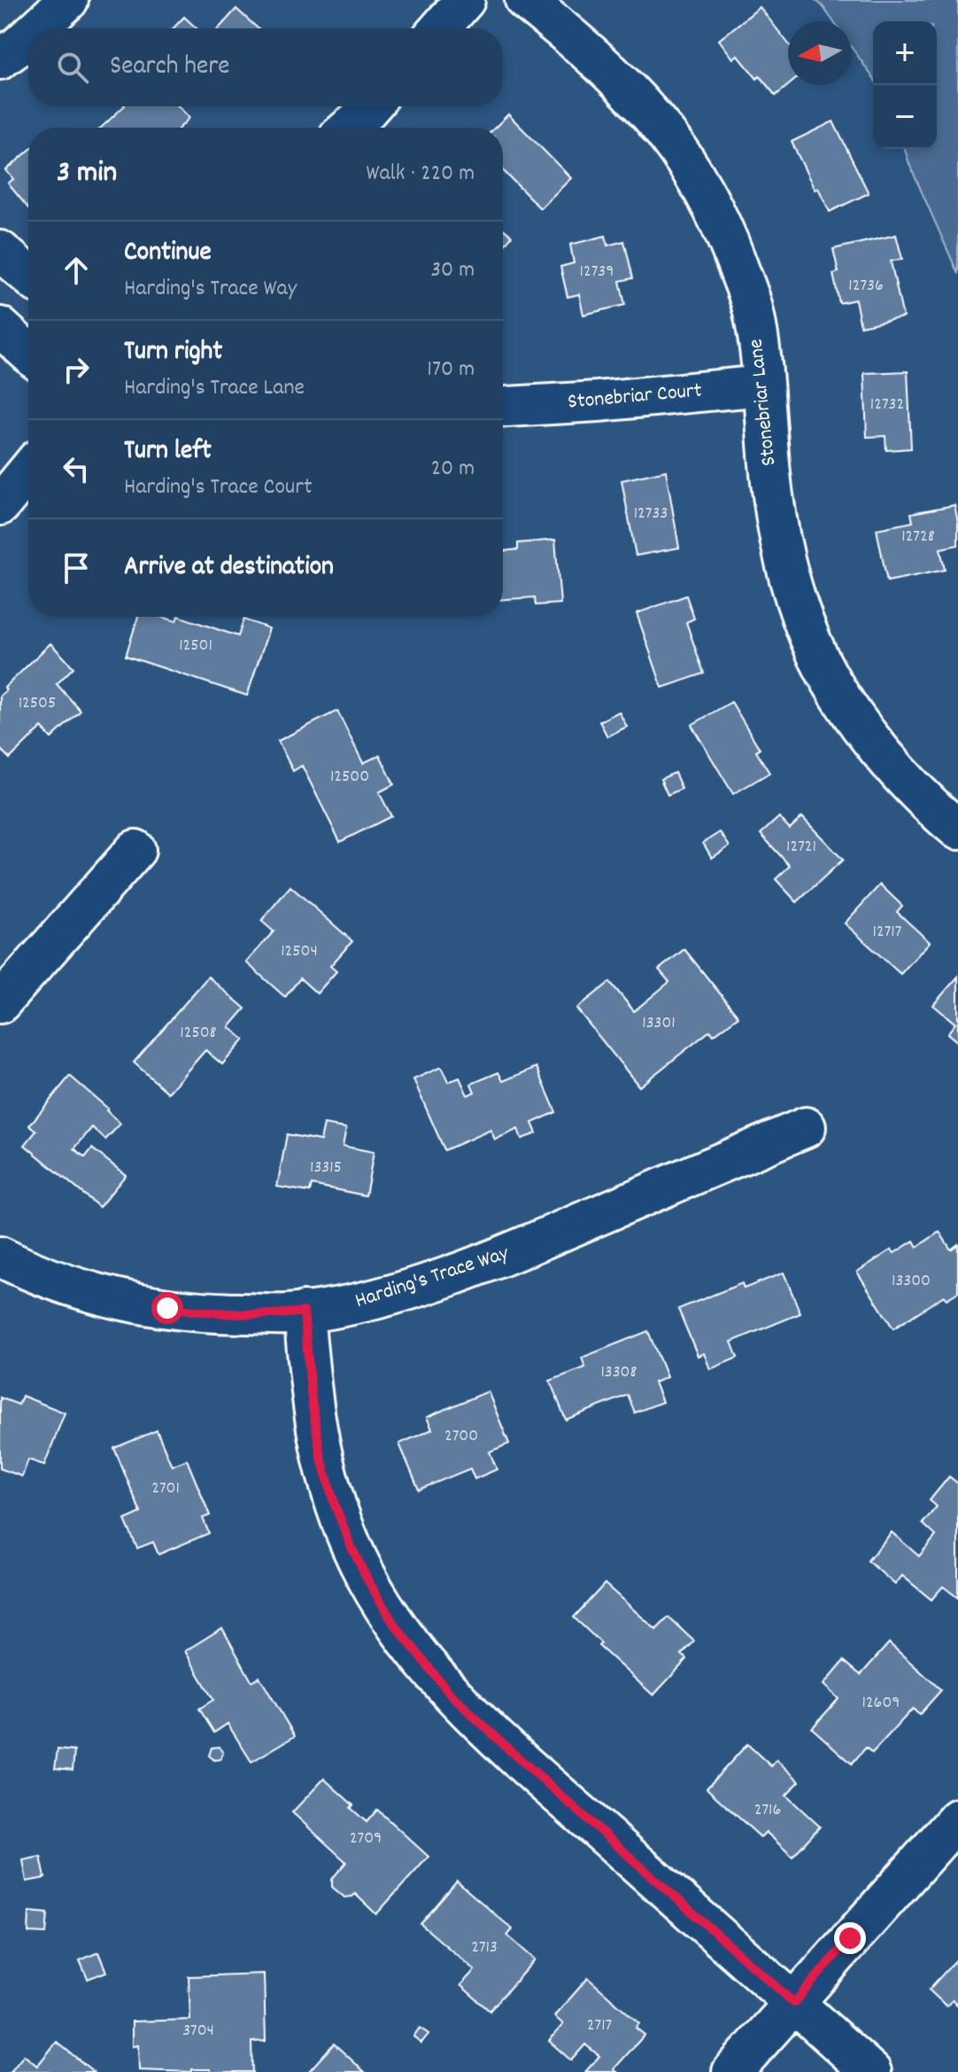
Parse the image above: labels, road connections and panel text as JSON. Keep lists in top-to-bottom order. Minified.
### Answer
{"streets":{"street":["Stonebriar Court","Stonebriar Lane","Harding's Trace Way"]},"crossings":[["Stonebriar Court","Stonebriar Lane"]],"house_numbers":["12739","12736","12732","12733","12728","12501","12505","12500","12721","12717","12504","13301","12508","13315","13300","13308","2700","2701","12609","2716","2709","2713","2717","3704"],"north":"left","page":{"map_buttons":["+","−"],"search":"Search here","heading":["3 min","Walk · 220 m"],"list":[["Continue","Harding's Trace Way","30 m"],["Turn right","Harding's Trace Lane","170 m"],["Turn left","Harding's Trace Court","20 m"],"Arrive at destination"]}}
